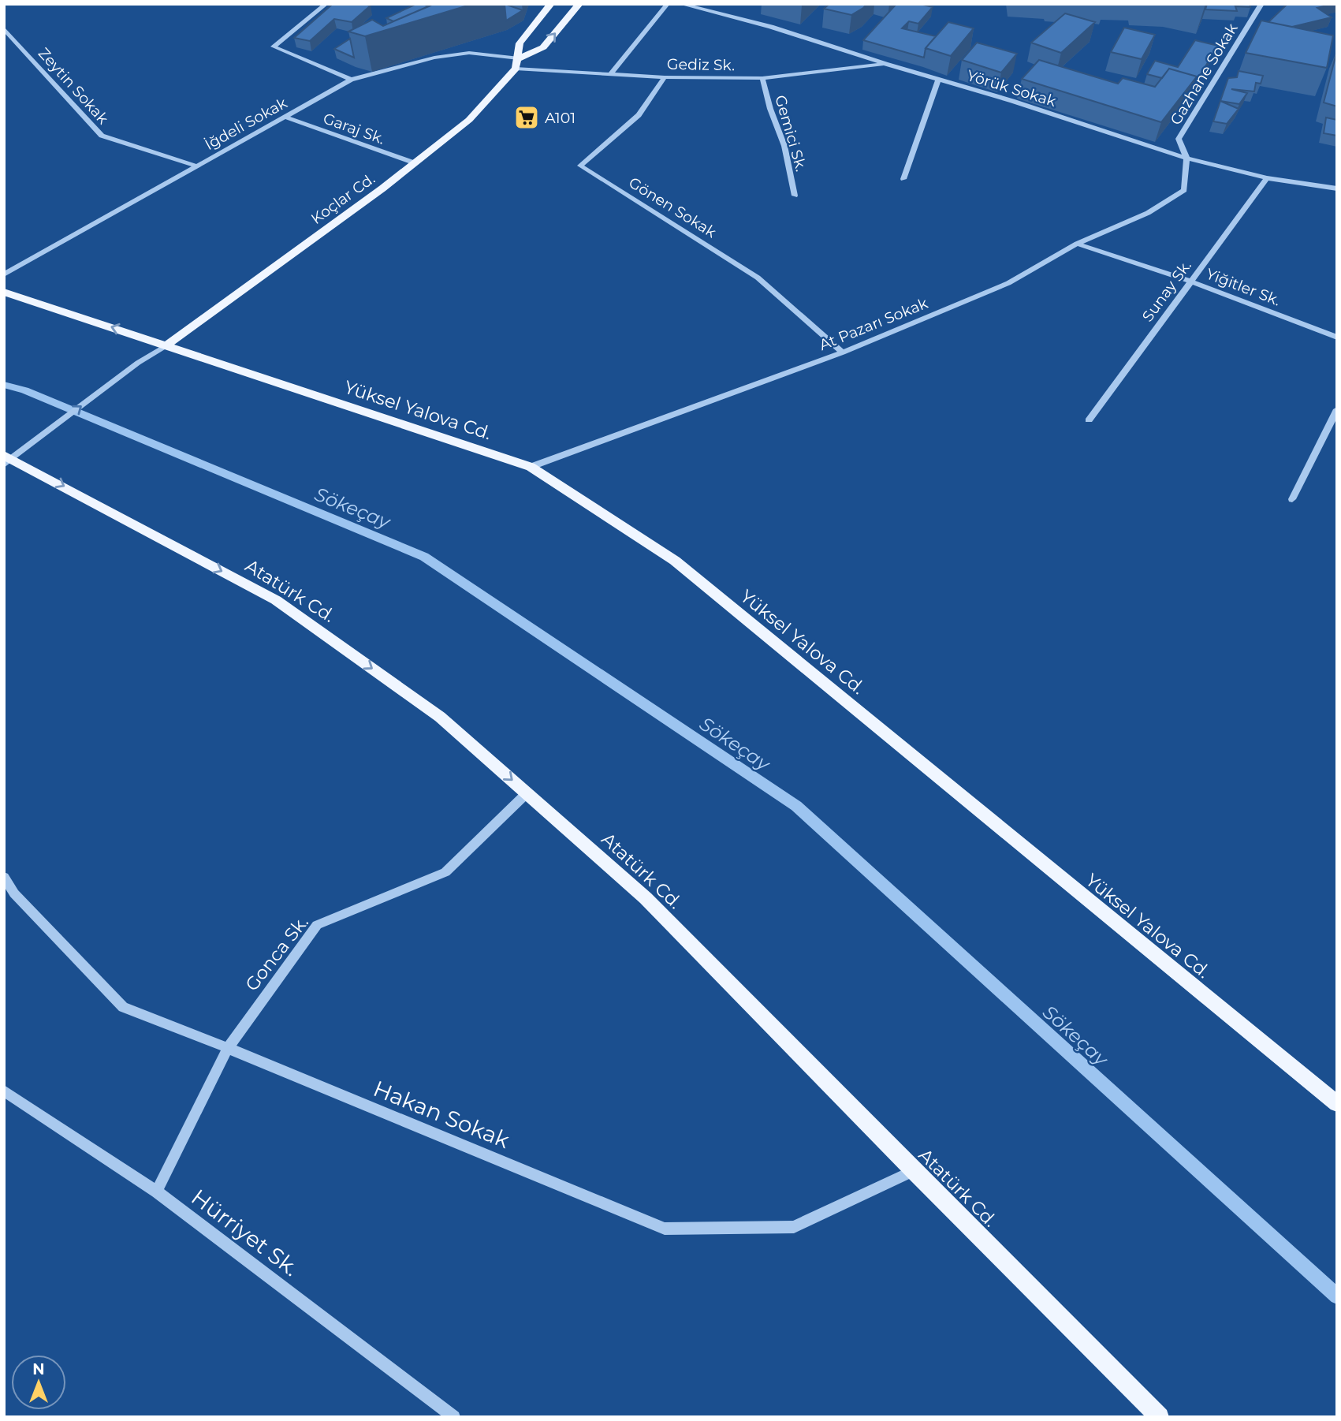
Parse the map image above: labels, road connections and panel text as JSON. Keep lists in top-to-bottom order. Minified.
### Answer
{"streets":{"main road":["Koçlar Cd.","Yüksel Yalova Cd.","Atatürk Cd."],"street":["Gediz Sk.","Gazhane Sokak","Zeytin Sokak","Yörük Sokak","İğdeli Sokak","Garaj Sk.","Gemici Sk.","Gönen Sokak","Yiğitler Sk.","Sunay Sk.","At Pazarı Sokak","Gonca Sk.","Hakan Sokak","Hürriyet Sk."]},"crossings":[["Gediz Sk.","Yörük Sokak"],["Gediz Sk.","Gemici Sk."],["Gediz Sk.","Koçlar Cd."],["Gediz Sk.","Gönen Sokak"],["Gazhane Sokak","Yörük Sokak"],["Gazhane Sokak","At Pazarı Sokak"],["Zeytin Sokak","İğdeli Sokak"],["Yörük Sokak","Sunay Sk."],["Yörük Sokak","At Pazarı Sokak"],["İğdeli Sokak","Garaj Sk."],["İğdeli Sokak","Koçlar Cd."],["Garaj Sk.","Koçlar Cd."],["Koçlar Cd.","Yüksel Yalova Cd."],["Gönen Sokak","At Pazarı Sokak"],["Yiğitler Sk.","Sunay Sk."],["Yiğitler Sk.","At Pazarı Sokak"],["At Pazarı Sokak","Yüksel Yalova Cd."],["Atatürk Cd.","Gonca Sk."],["Atatürk Cd.","Hakan Sokak"],["Gonca Sk.","Hakan Sokak"],["Gonca Sk.","Hürriyet Sk."]],"one_way":["Atatürk Cd."],"water":["Sökeçay"],"places":{"supermarket":["A101"]},"north":"top"}
